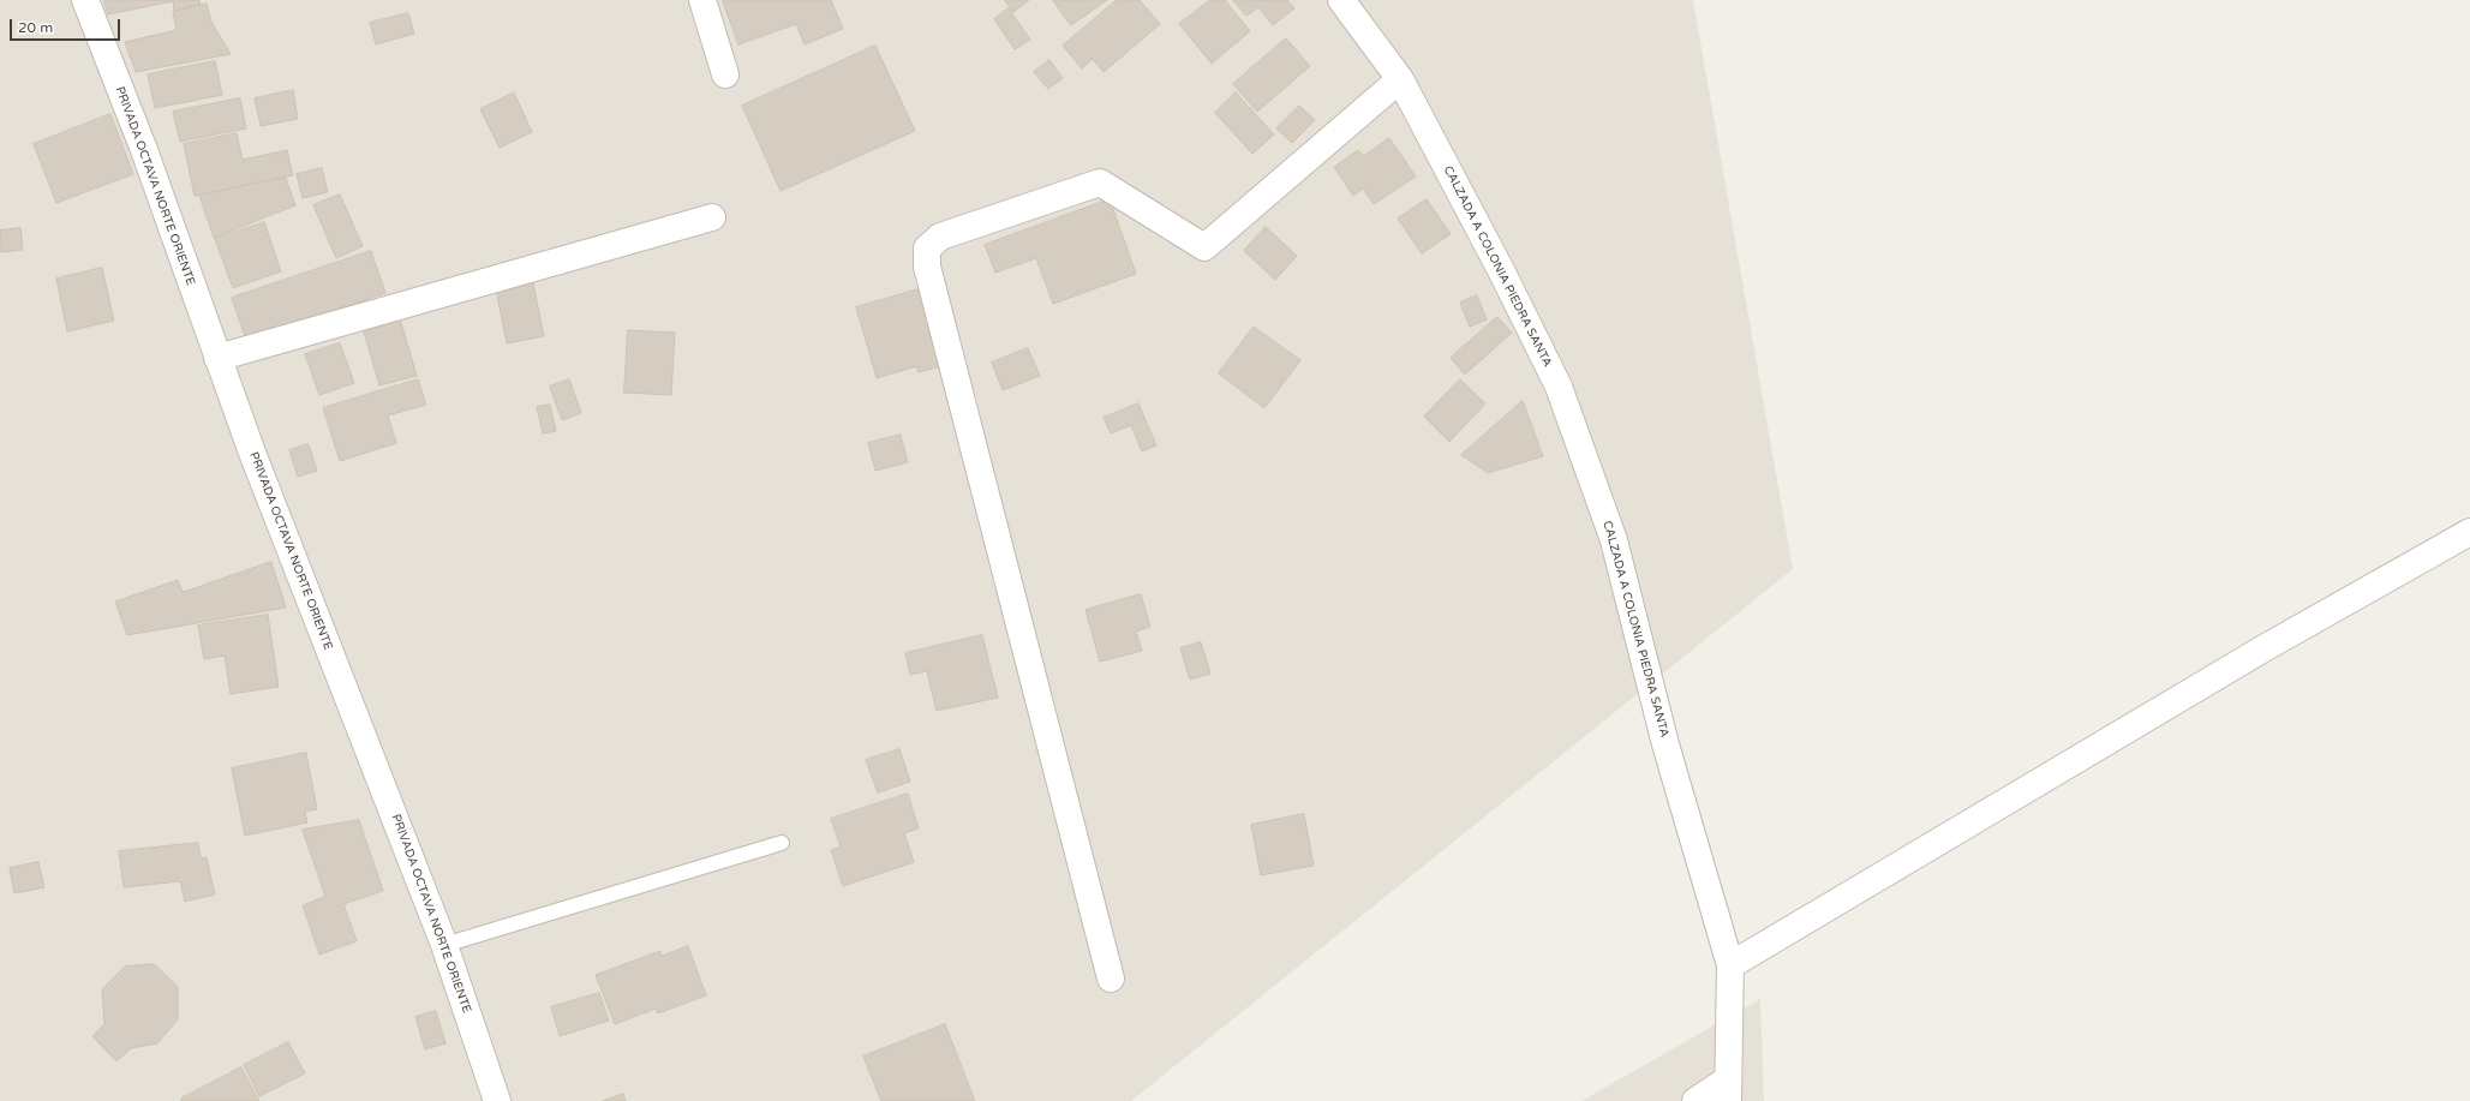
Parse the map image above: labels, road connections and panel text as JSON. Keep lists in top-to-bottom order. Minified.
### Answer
{"streets":{"street":["PRIVADA OCTAVA NORTE ORIENTE","CALZADA A COLONIA PIEDRA SANTA"]},"scale_bar":"20 m"}
